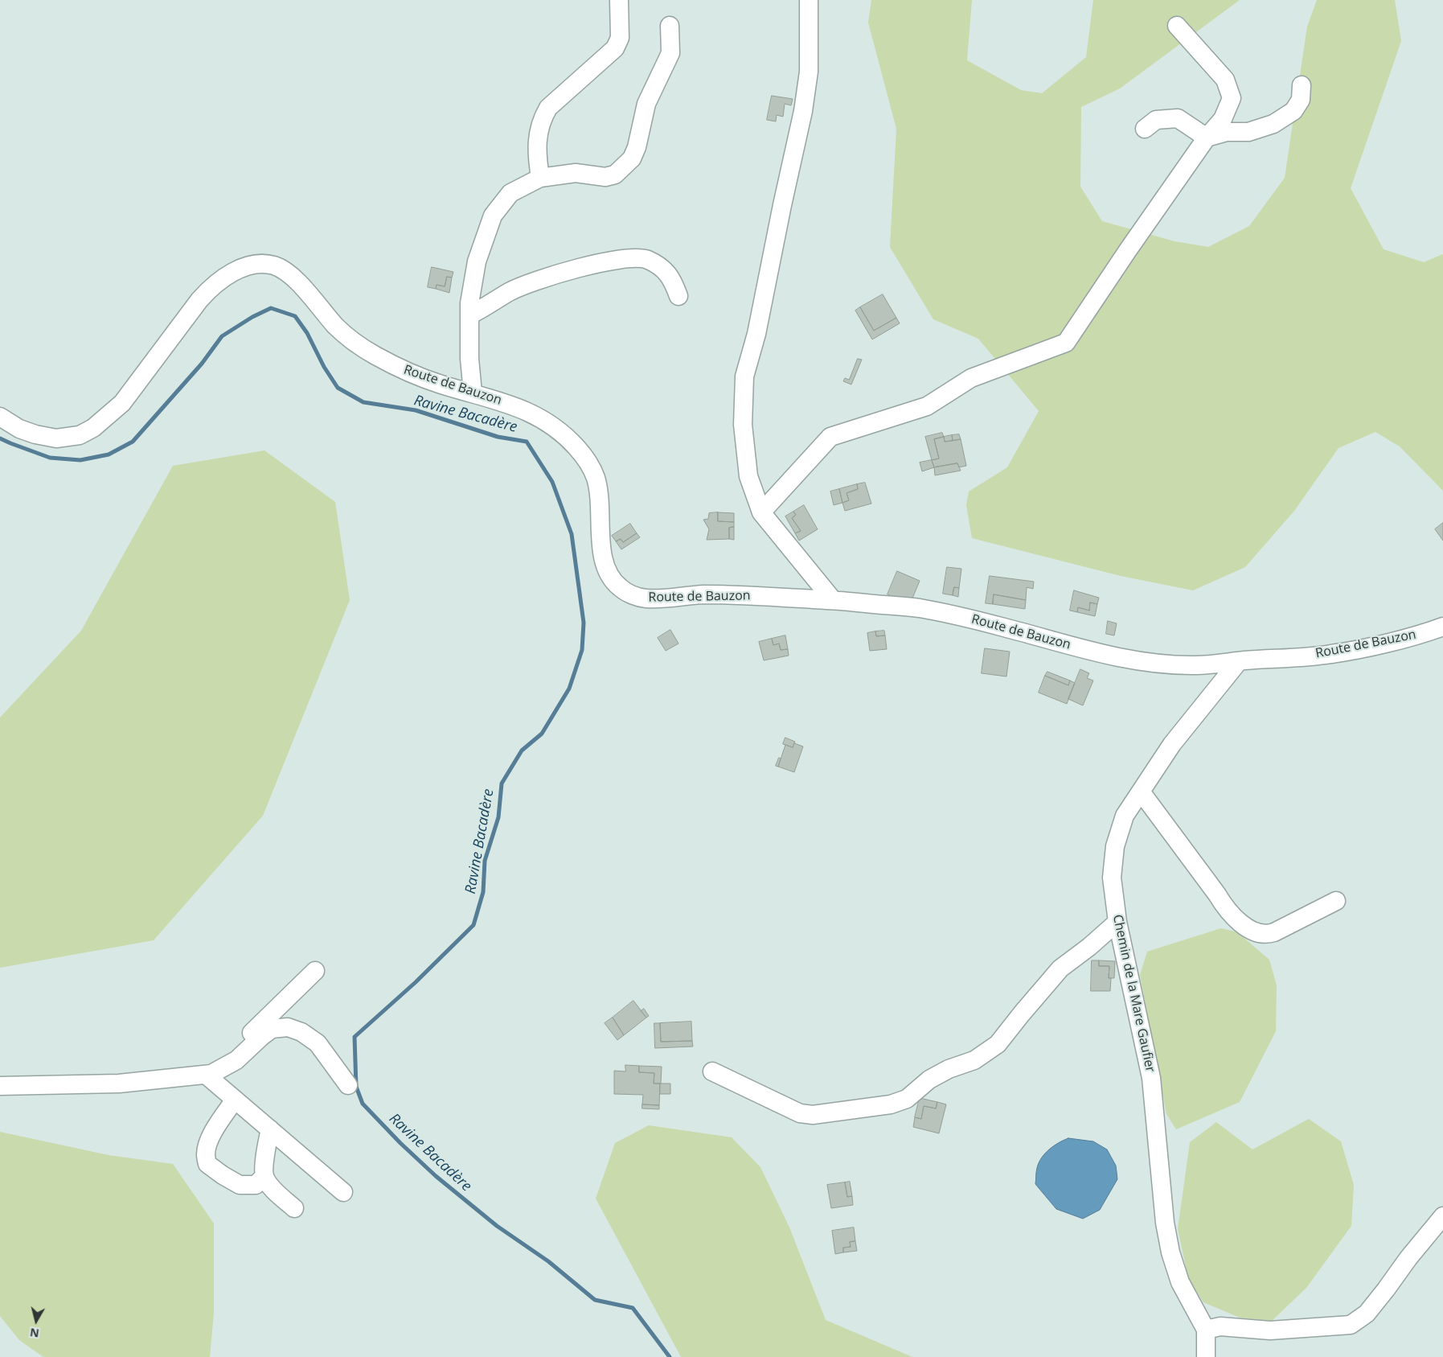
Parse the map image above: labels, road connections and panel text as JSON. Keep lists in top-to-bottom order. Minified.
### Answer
{"streets":{"street":["Route de Bauzon","Chemin de la Mare Gaufier"]},"crossings":[["Route de Bauzon","Chemin de la Mare Gaufier"]],"water":["Ravine Bacadère"],"north":"bottom"}
